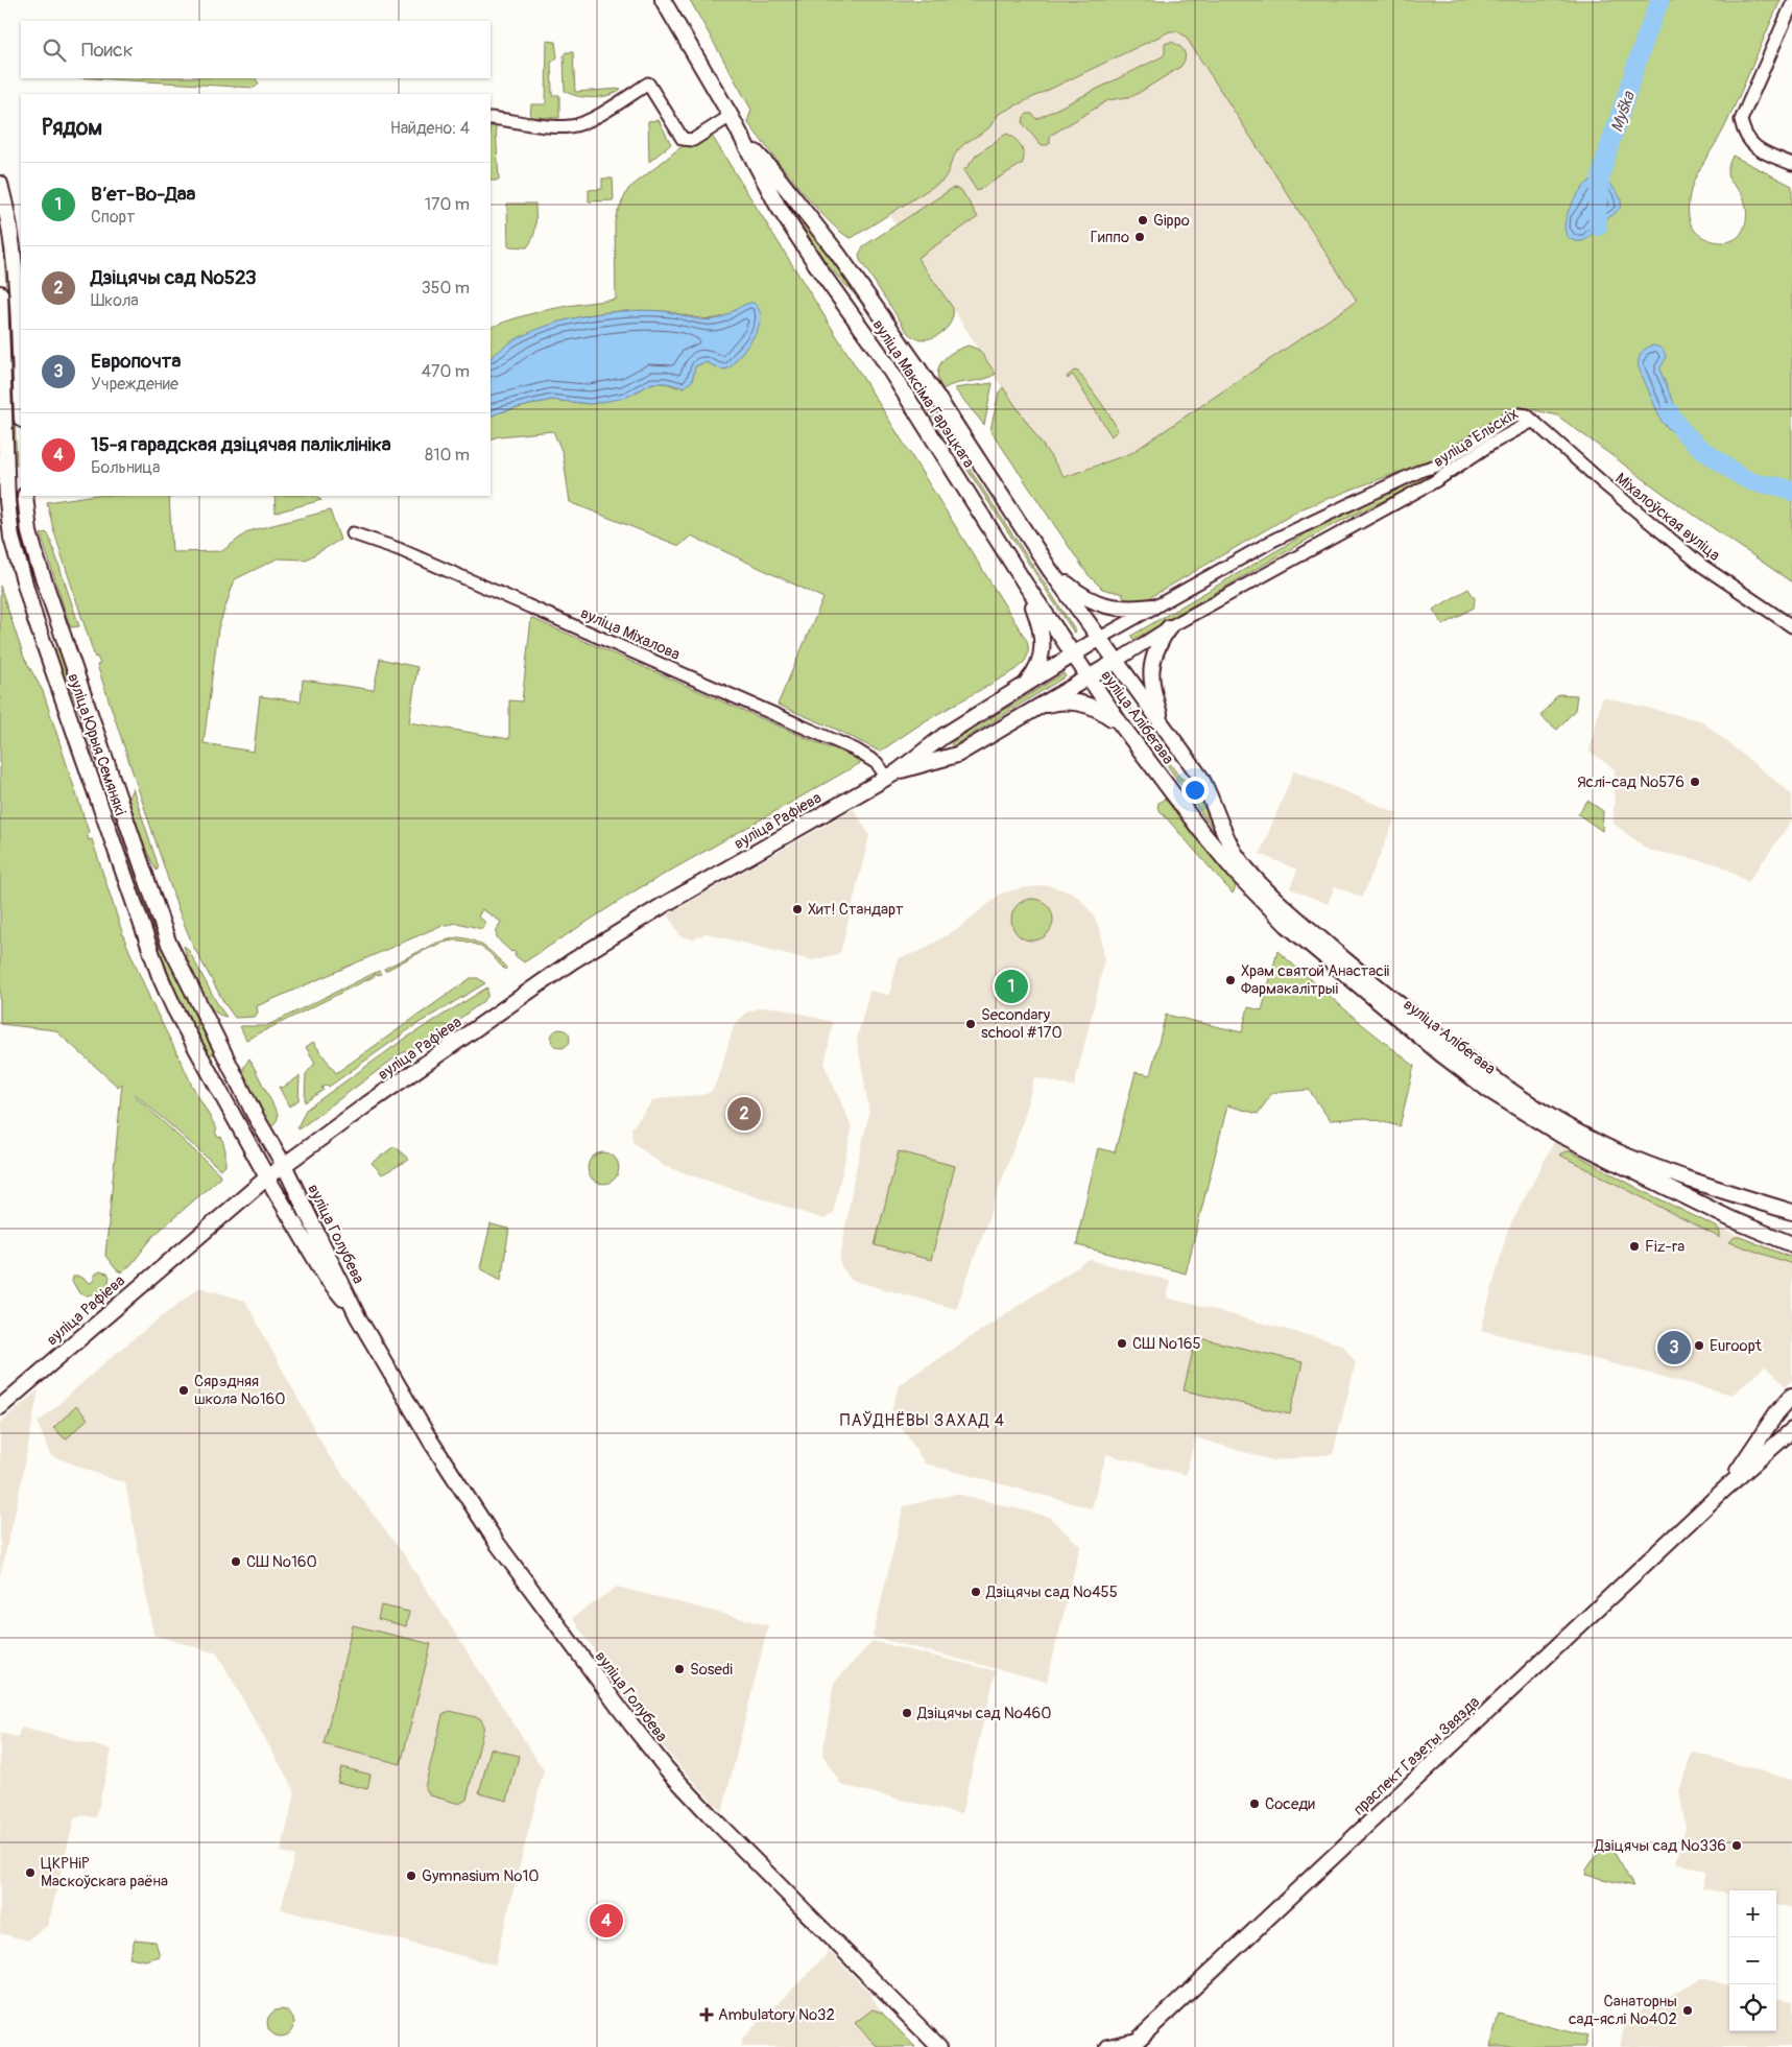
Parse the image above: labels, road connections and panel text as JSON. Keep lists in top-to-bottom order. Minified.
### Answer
{"streets":{"main road":["вуліца Максіма Гарэцкага","вуліца Алібегава","вуліца Юрыя Семянякі","вуліца Рафіева","вуліца Голубева","праспект Газеты Звязда"],"street":["вуліца Ельскіх","Міхалоўская вуліца","вуліца Міхалова"]},"crossings":[["вуліца Максіма Гарэцкага","вуліца Ельскіх"],["вуліца Максіма Гарэцкага","вуліца Алібегава"],["вуліца Максіма Гарэцкага","вуліца Рафіева"],["вуліца Ельскіх","Міхалоўская вуліца"],["вуліца Ельскіх","вуліца Алібегава"],["вуліца Ельскіх","вуліца Рафіева"],["вуліца Міхалова","вуліца Рафіева"],["вуліца Алібегава","вуліца Рафіева"],["вуліца Юрыя Семянякі","вуліца Рафіева"],["вуліца Юрыя Семянякі","вуліца Голубева"],["вуліца Рафіева","вуліца Голубева"]],"districts":["ПАЎДНЁВЫ ЗАХАД 4"],"water":["Муška"],"places":{"other":["Gippo","Гиппо","Яслі-сад №576","Хит! Стандарт","Храм святой Анастасіі Фармакалітрыі","Secondary school #170","Fiz-ra","СШ №165","Euroopt","Сярэдняя школа №160","СШ №160","Дзіцячы сад №455","Sosedi","Дзіцячы сад №460","Соседи","Дзіцячы сад №336","ЦКРНіР Маскоўскага раёна","Gymnasium №10","Санаторны сад-яслі №402"],"health":["Ambulatory №32"]},"page":{"search":"Поиск","heading":["Рядом","Найдено: 4"],"list":[{"mark":"1","name":"Вʼет-Во-Даа","note":"Спорт","value":"170 m"},{"mark":"2","name":"Дзіцячы сад №523","note":"Школа","value":"350 m"},{"mark":"3","name":"Европочта","note":"Учреждение","value":"470 m"},{"mark":"4","name":"15-я гарадская дзіцячая паліклініка","note":"Больница","value":"810 m"}],"pins":["1","2","3","4"],"map_buttons":["+","−"]}}
